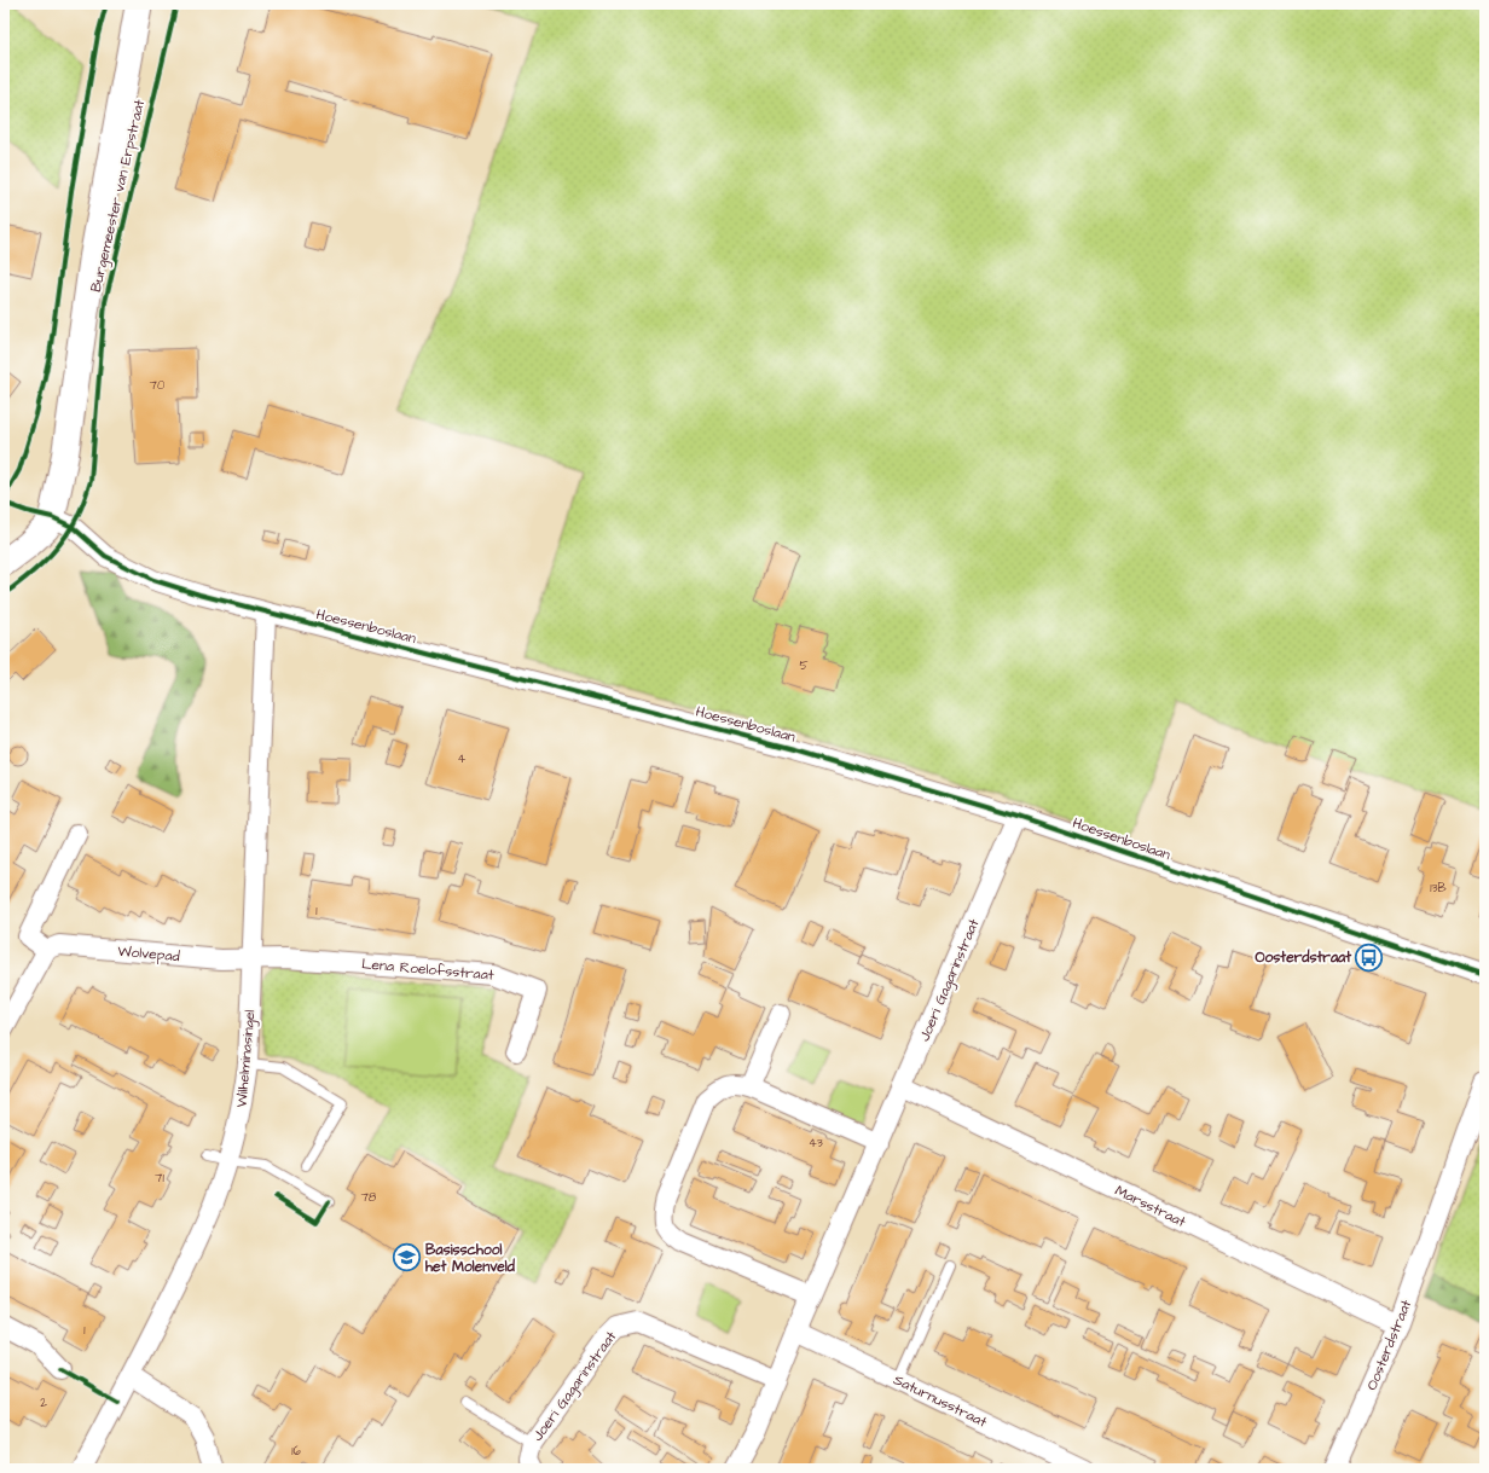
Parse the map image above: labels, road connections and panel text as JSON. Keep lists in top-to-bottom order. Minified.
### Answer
{"streets":{"street":["Burgemeester van Erpstraat","Hoessenboslaan","Wolvepad","Lena Roelofsstraat","Joeri Gagarinstraat","Wilhelminasingel","Marsstraat","Oosterdstraat","Saturnusstraat"]},"crossings":[["Burgemeester van Erpstraat","Hoessenboslaan"],["Hoessenboslaan","Joeri Gagarinstraat"],["Hoessenboslaan","Wilhelminasingel"],["Wolvepad","Lena Roelofsstraat"],["Wolvepad","Wilhelminasingel"],["Lena Roelofsstraat","Wilhelminasingel"],["Joeri Gagarinstraat","Marsstraat"],["Joeri Gagarinstraat","Saturnusstraat"],["Marsstraat","Oosterdstraat"]],"places":{"bus stop":["Oosterdstraat"],"school or university":["Basisschool het Molenveld"]},"house_numbers":["70","5","4","13B","1","43","71","78","1","2","16"]}
